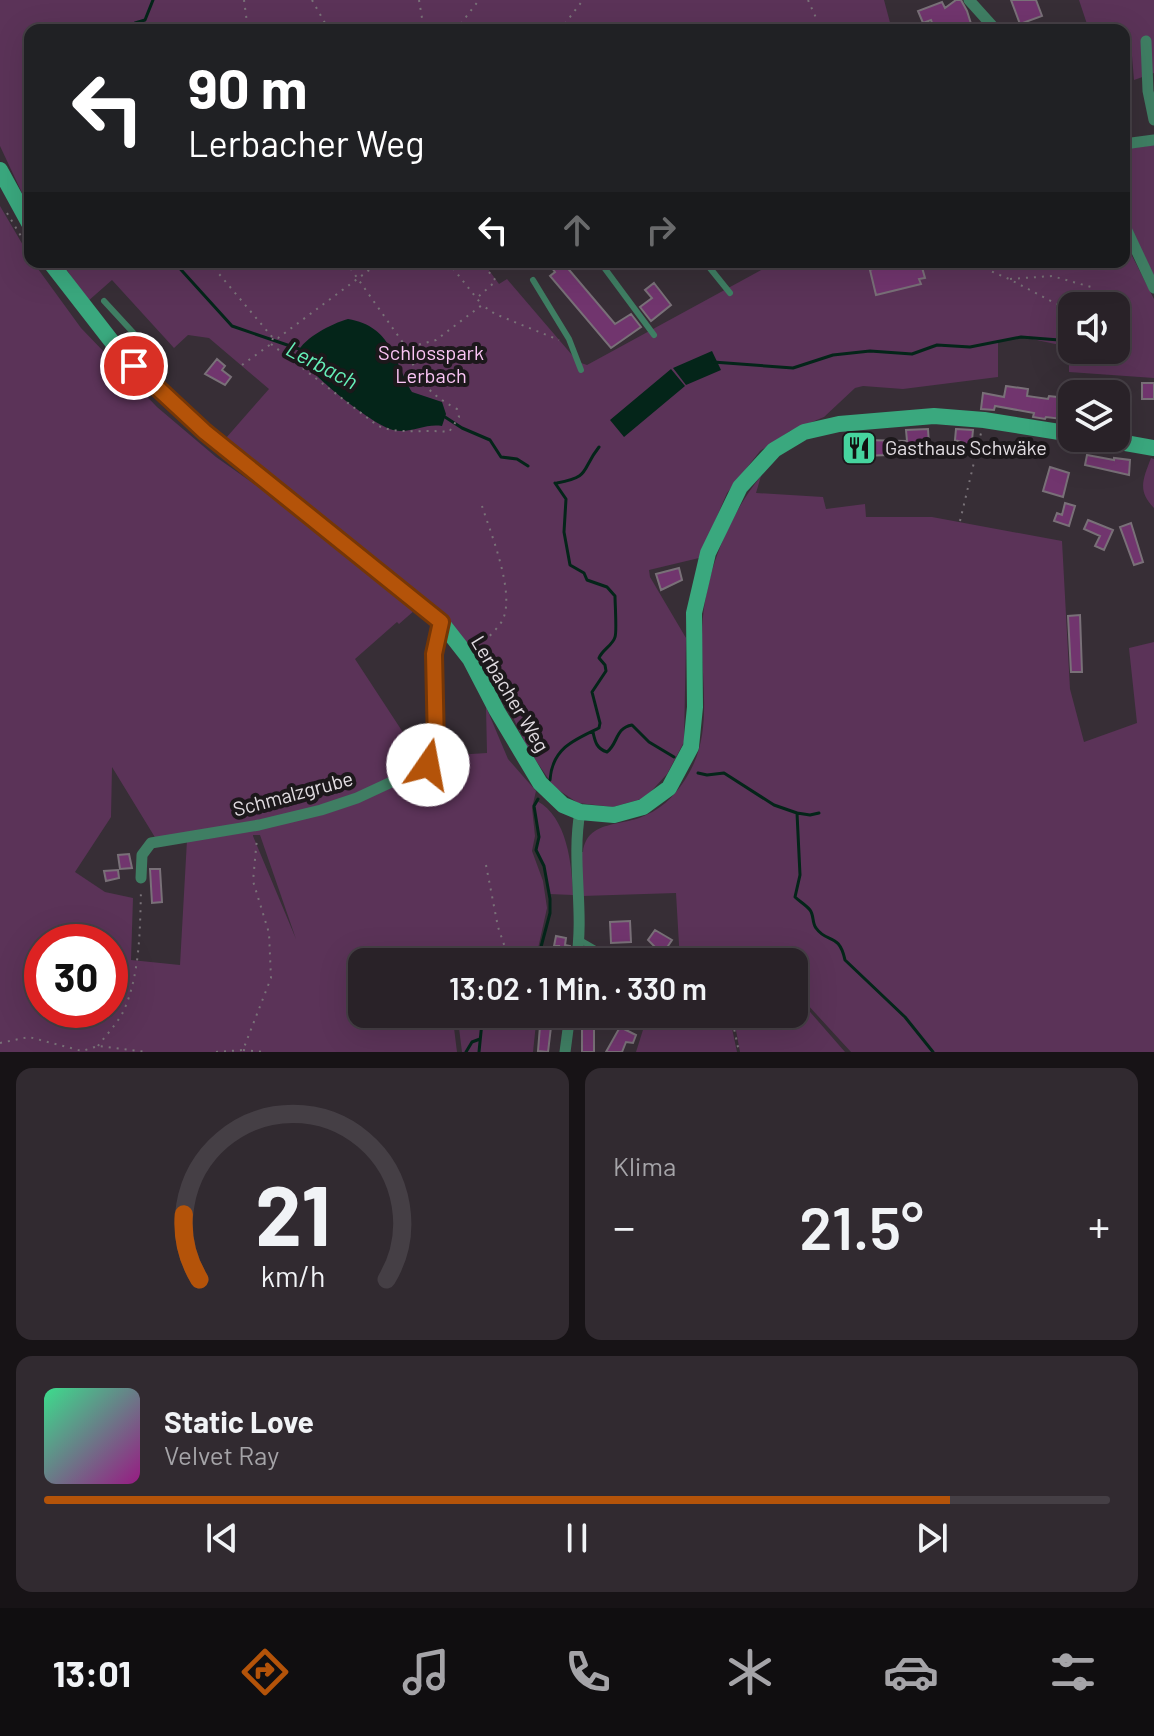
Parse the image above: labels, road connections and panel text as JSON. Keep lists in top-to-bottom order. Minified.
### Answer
{"streets":{"street":["Lerbacher Weg","Schmalzgrube"]},"crossings":[["Lerbacher Weg","Schmalzgrube"]],"water":["Lerbach"],"parks":["Schlosspark Lerbach"],"places":{"restaurant":["Gasthaus Schwäke"]},"page":{"turn":["90 m","Lerbacher Weg"],"limit":"30","trip":"13:02 · 1 Min. · 330 m","tile":"Klima","heat":["−","21.5°","+"],"song":["Static Love","Velvet Ray"],"tabs":"13:01","gauge":["21","km/h"]}}
